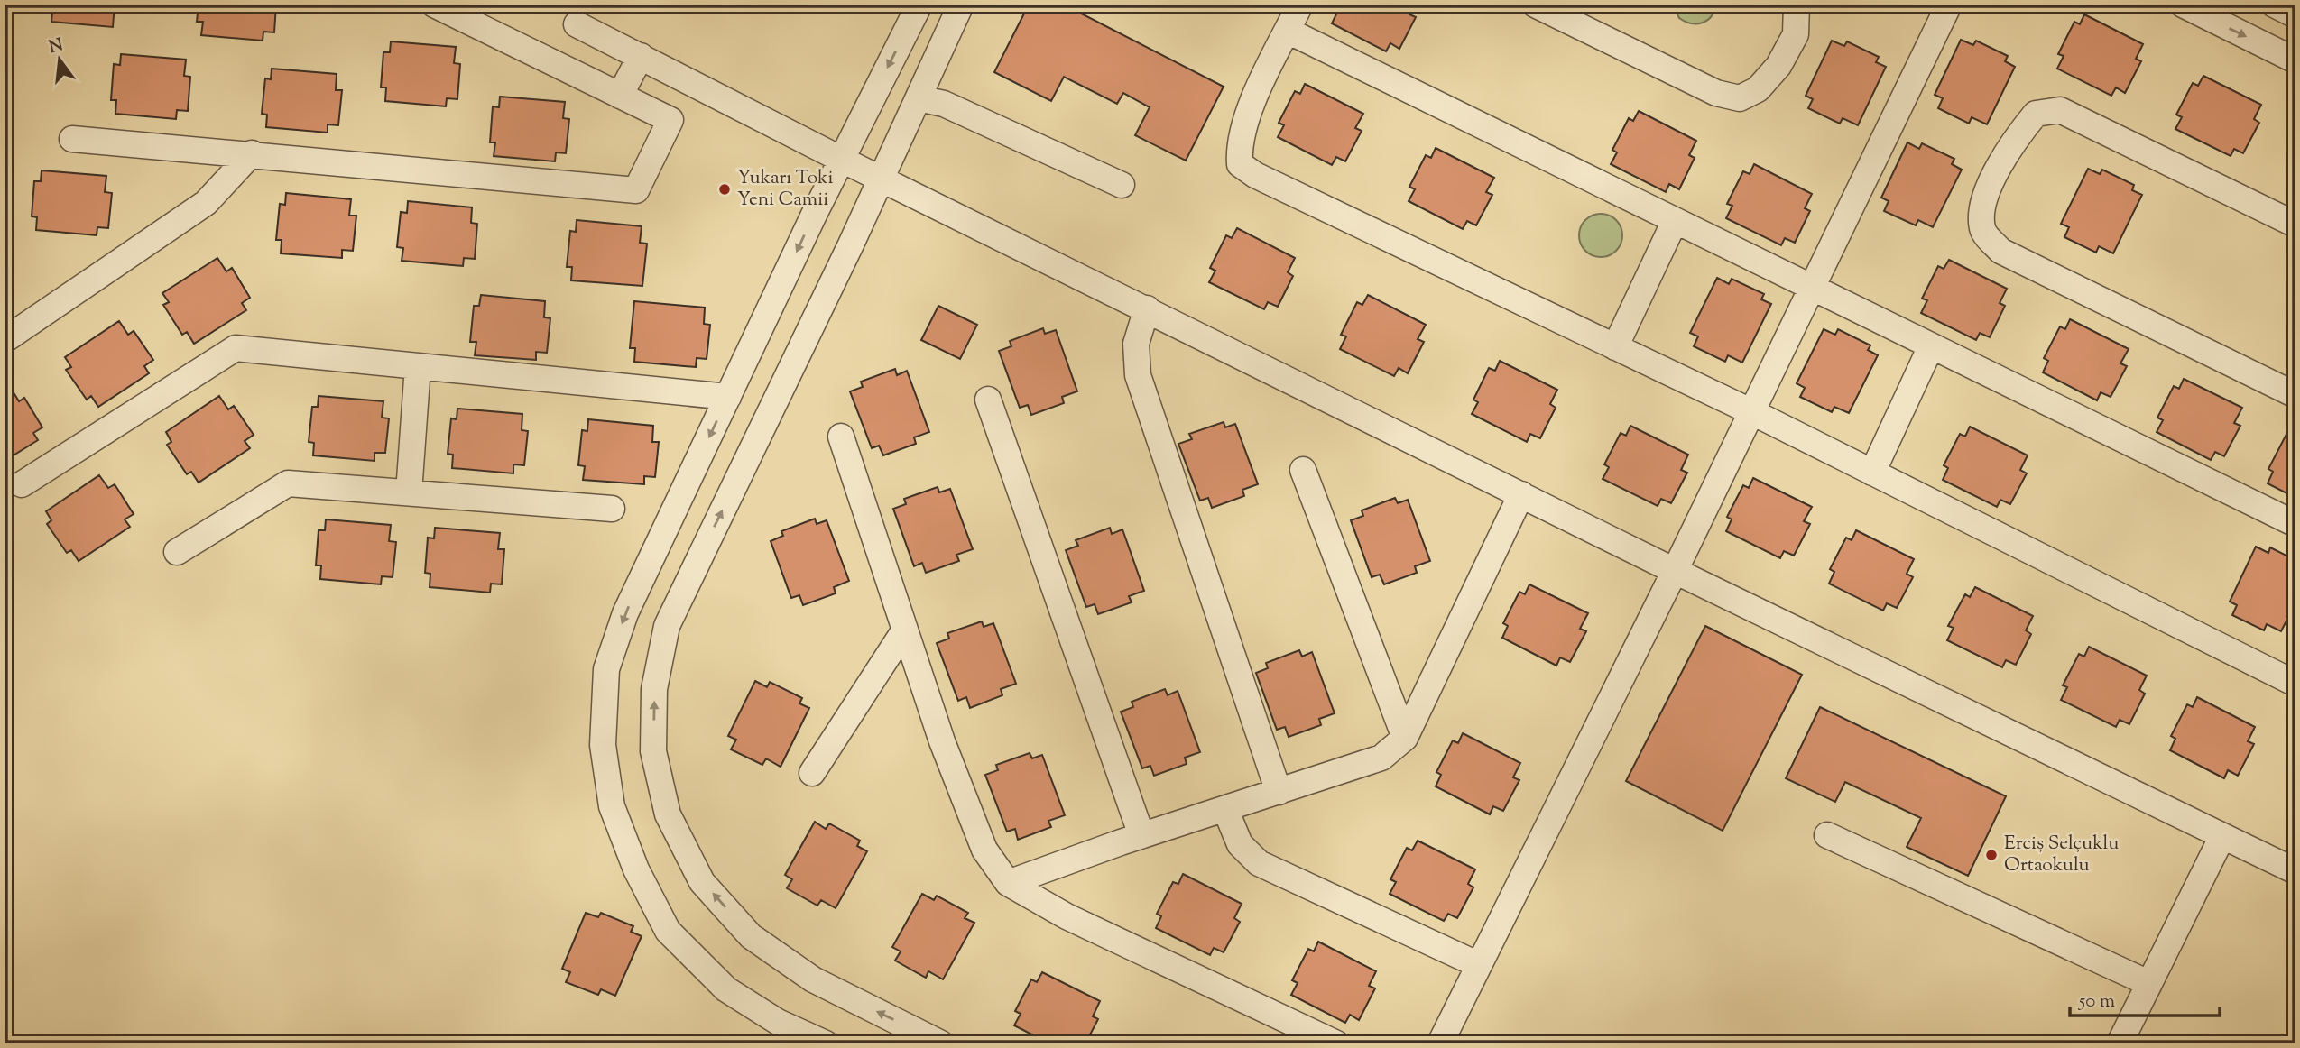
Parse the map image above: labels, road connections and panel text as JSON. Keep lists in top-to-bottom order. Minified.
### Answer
{"places":["Yukarı Toki Yeni Camii","Erciş Selçuklu Ortaokulu"],"scale_bar":"50 m","north":"top"}
